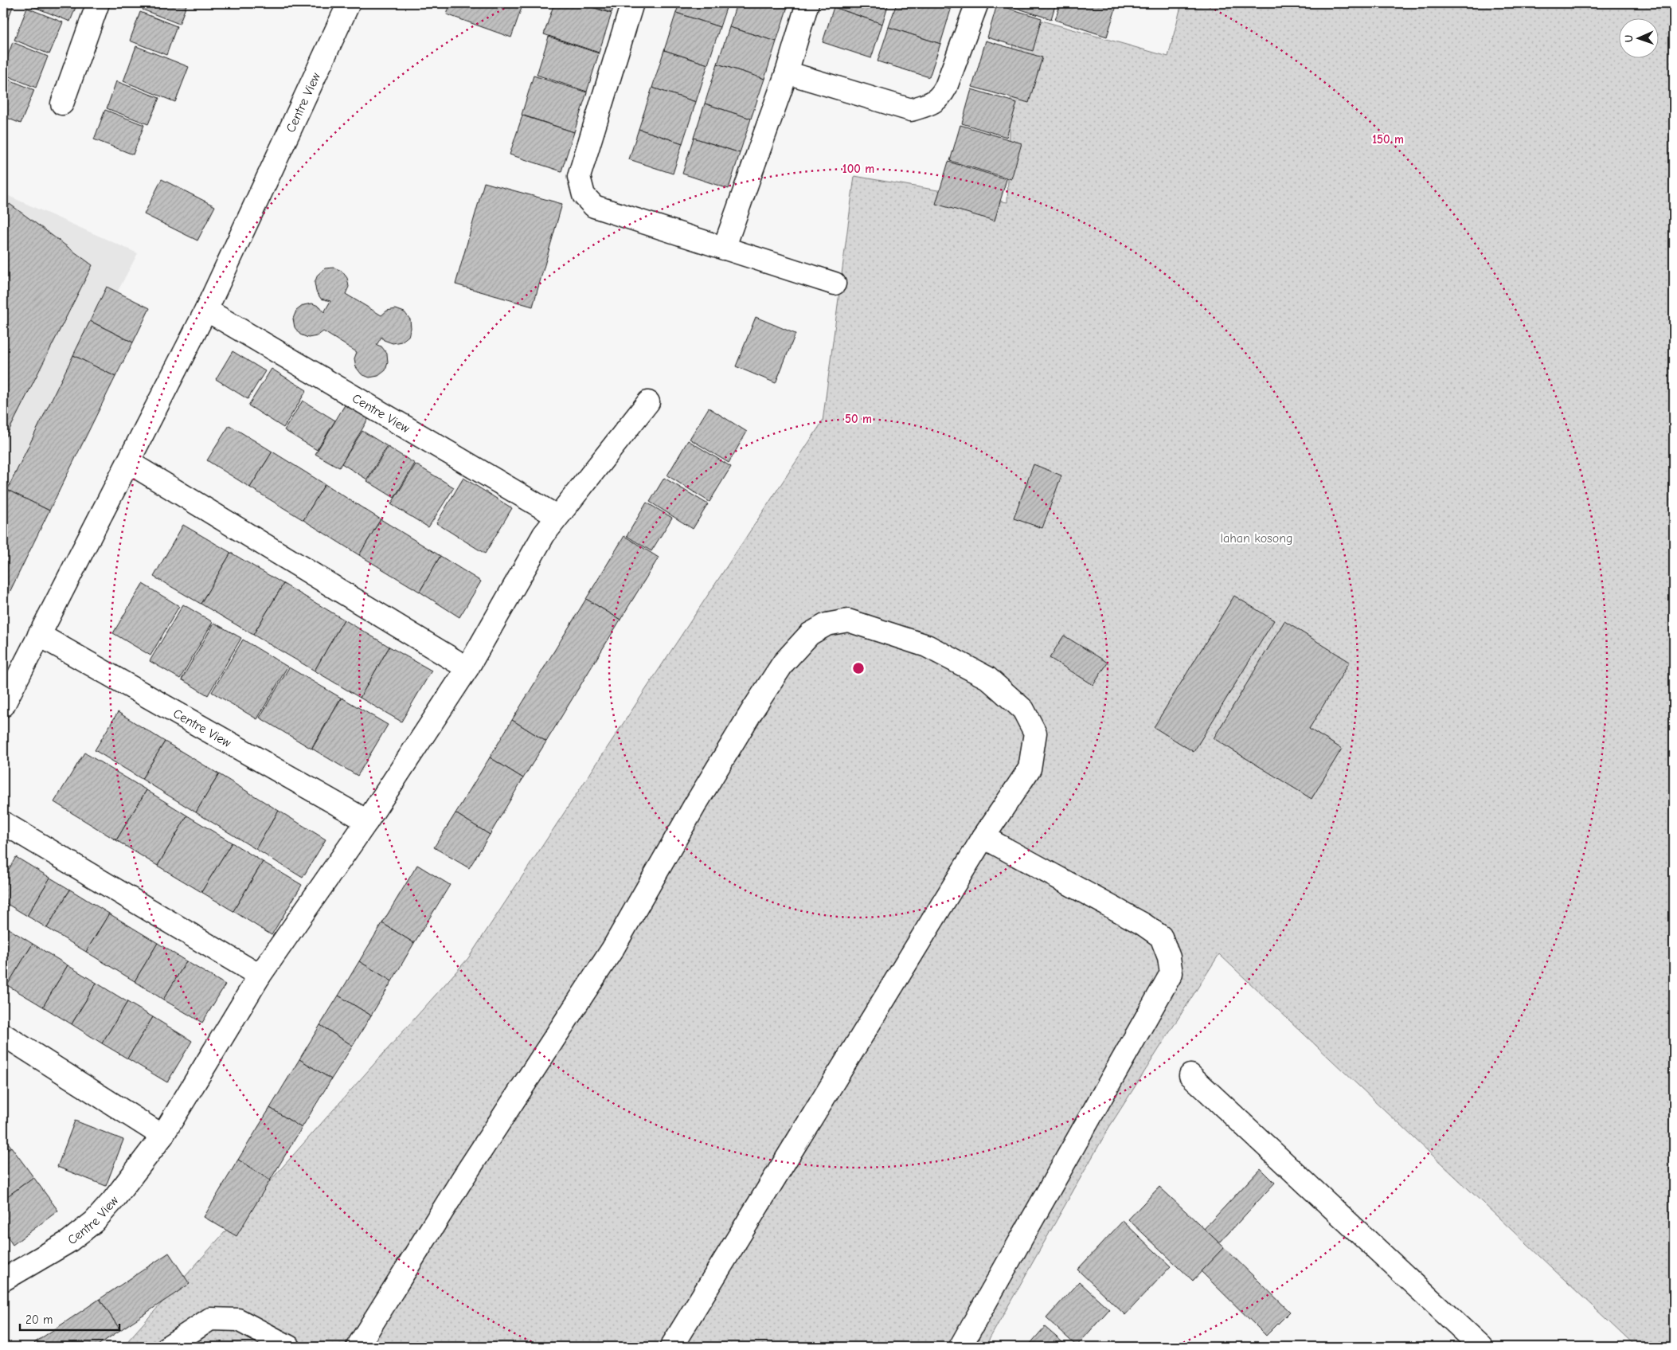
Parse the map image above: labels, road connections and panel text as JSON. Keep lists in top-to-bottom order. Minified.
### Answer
{"streets":{"street":["Centre View"]},"parks":["lahan kosong"],"scale_bar":"20 m","north":"left","rings":["150 m","100 m","50 m"]}
